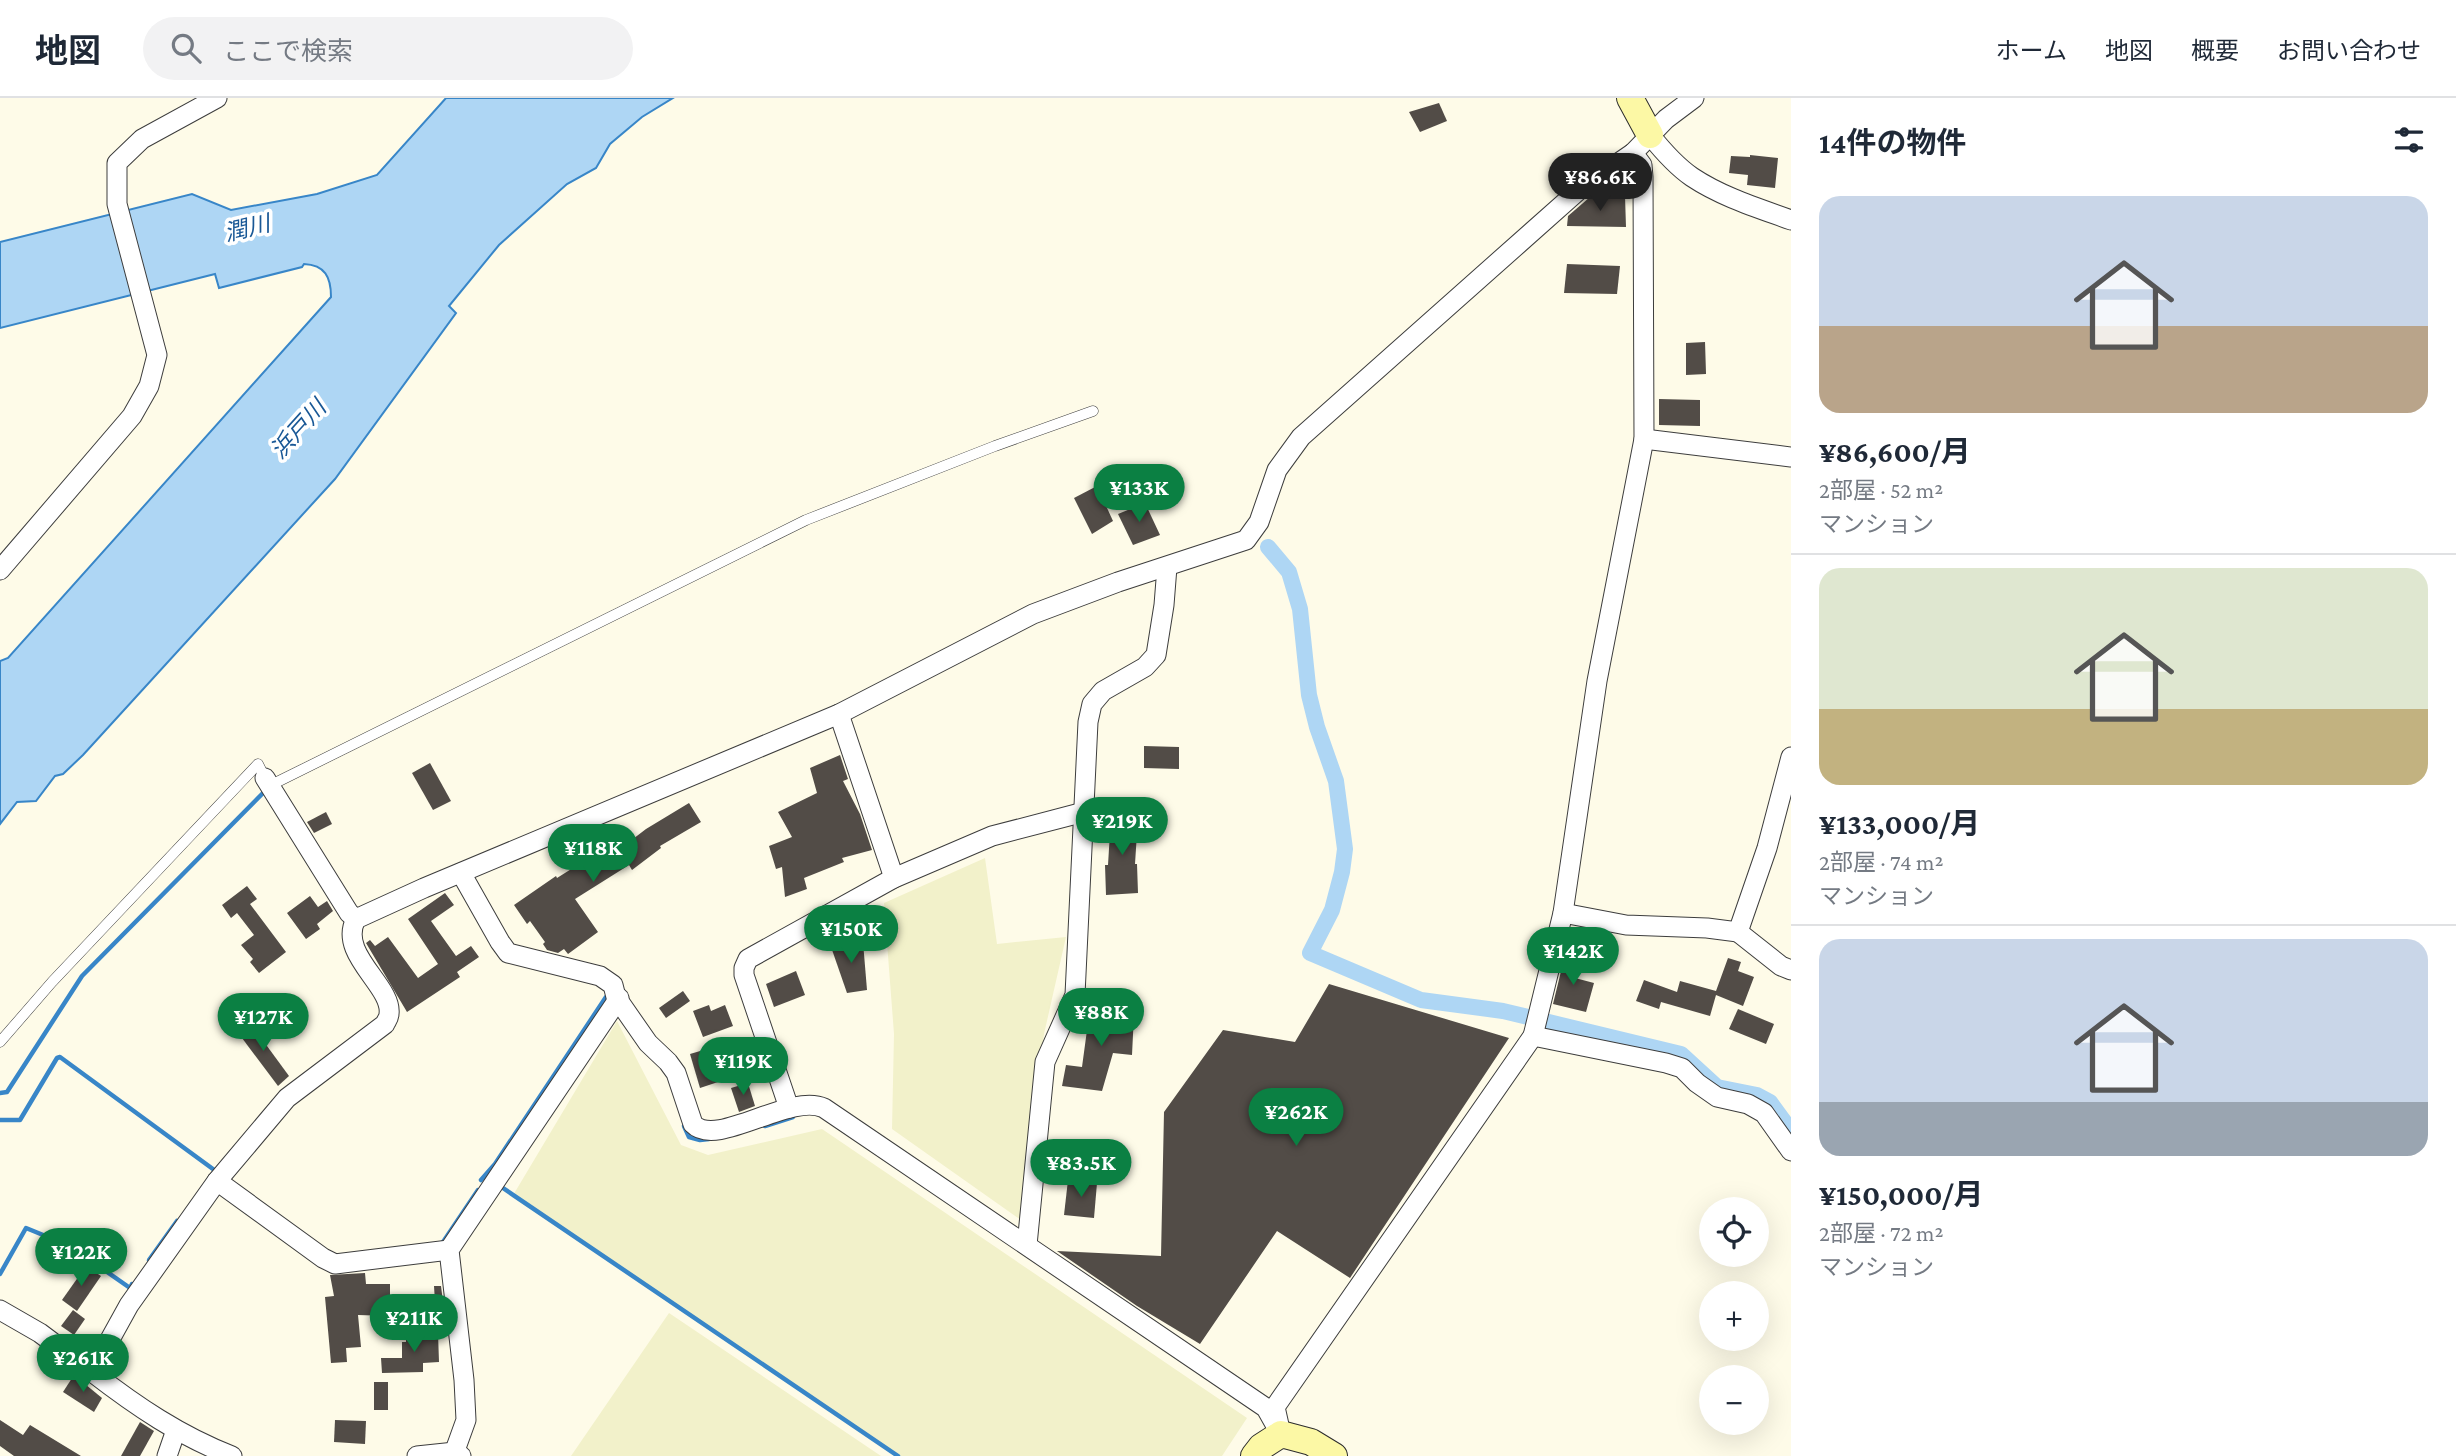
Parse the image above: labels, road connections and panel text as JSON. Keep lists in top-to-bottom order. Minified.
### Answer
{"water":["潤川","浜戸川"],"page":{"header":"地図","search":"ここで検索","nav":["ホーム","地図","概要","お問い合わせ"],"heading":"14件の物件","price":["¥86.6K","¥133K","¥219K","¥118K","¥150K","¥142K","¥88K","¥127K","¥119K","¥262K","¥83.5K","¥122K","¥211K","¥261K"],"list":[{"name":"¥86,600/月","note":"2部屋 · 52 m² · マンション"},{"name":"¥133,000/月","note":"2部屋 · 74 m² · マンション"},{"name":"¥150,000/月","note":"2部屋 · 72 m² · マンション"}],"map_buttons":["+","−"]}}
